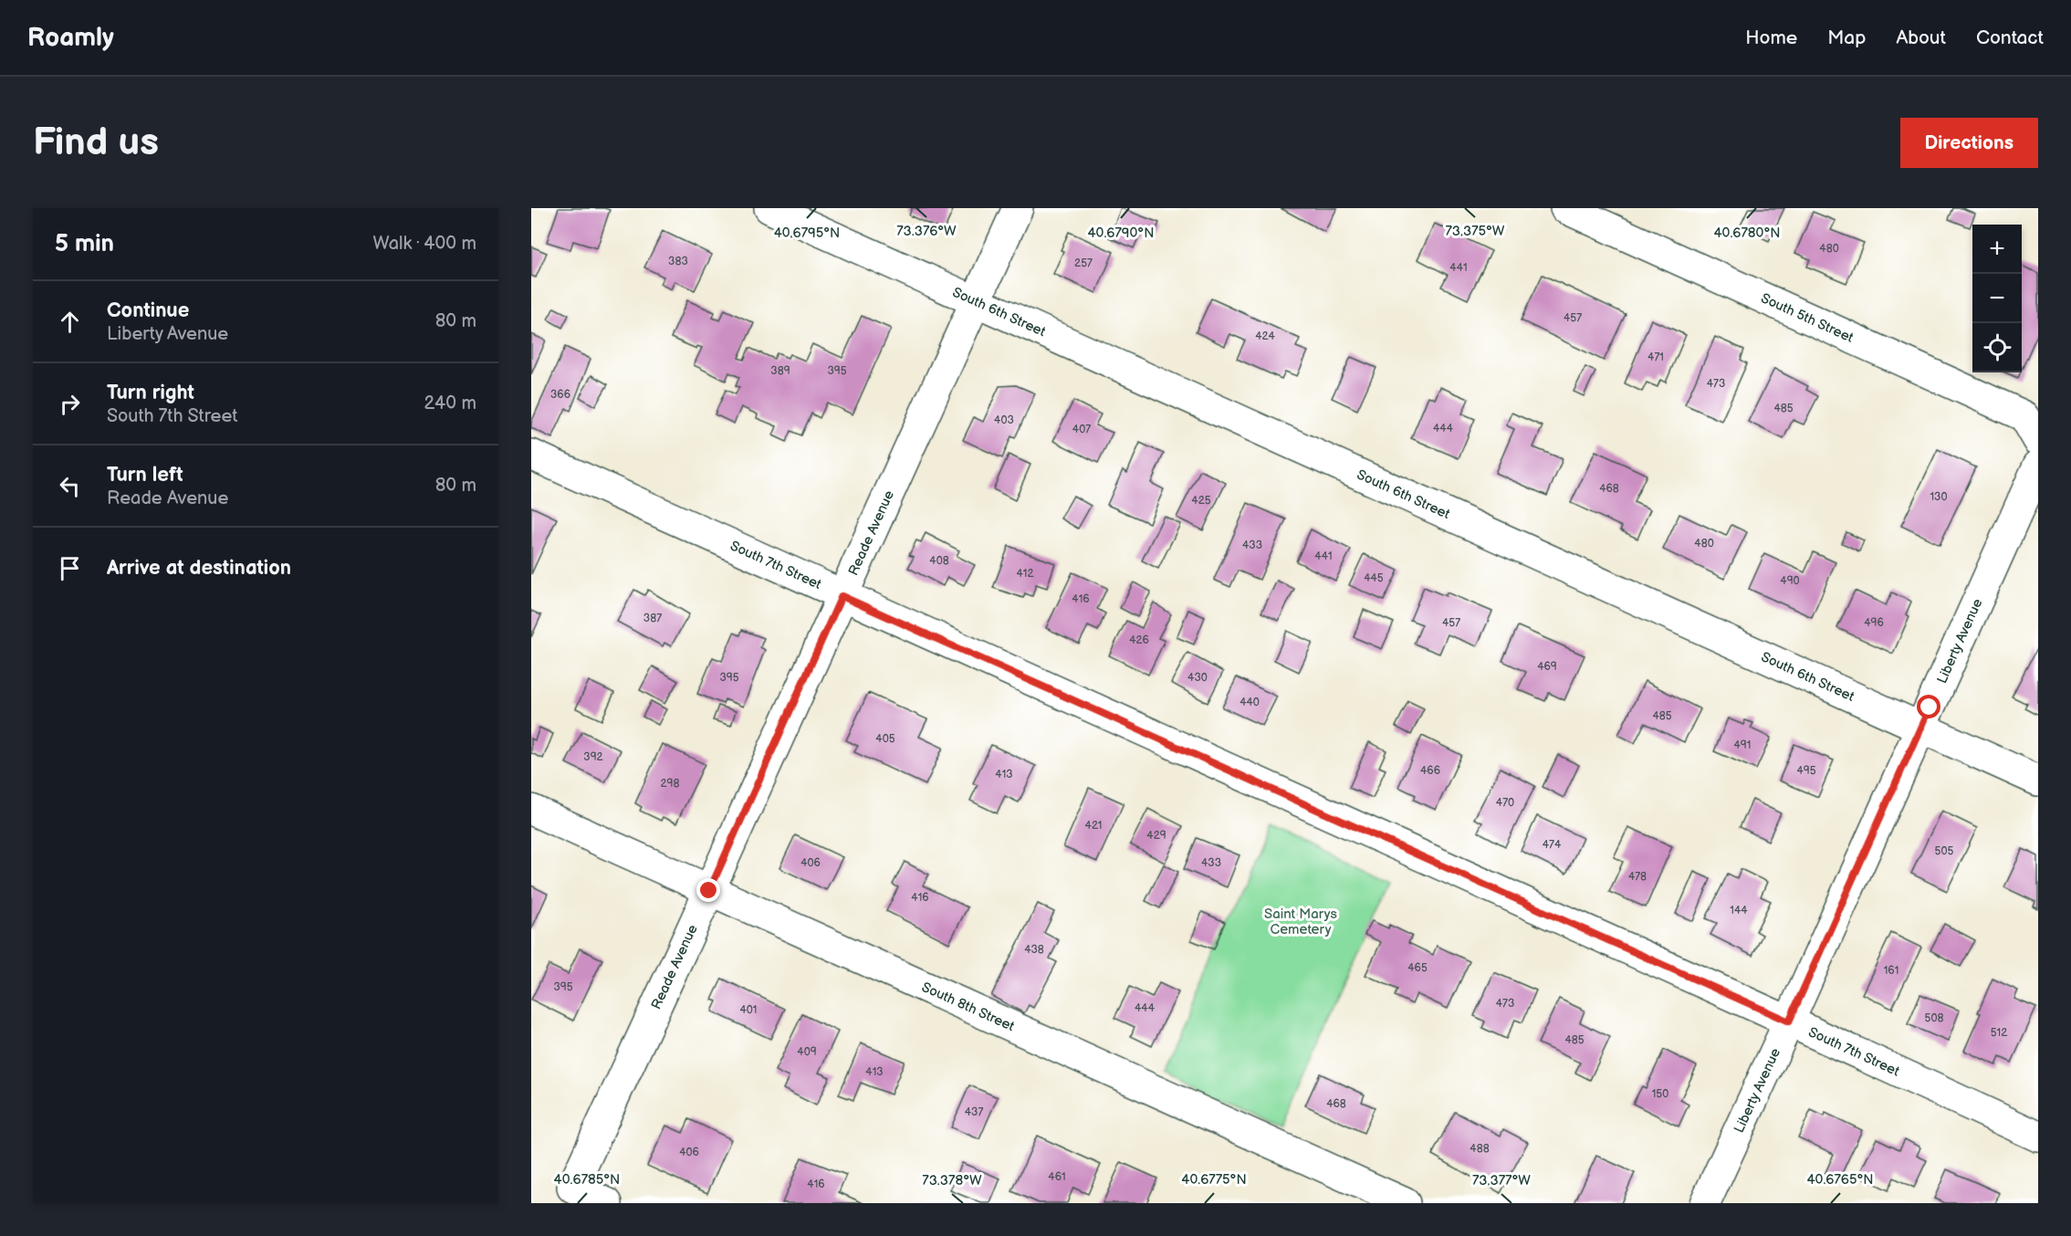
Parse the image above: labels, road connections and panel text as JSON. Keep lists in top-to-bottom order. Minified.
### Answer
{"streets":{"street":["South 6th Street","South 5th Street","Reade Avenue","South 7th Street","Liberty Avenue","South 8th Street"]},"crossings":[["South 6th Street","Reade Avenue"],["South 6th Street","Liberty Avenue"],["Reade Avenue","South 7th Street"],["Reade Avenue","South 8th Street"],["South 7th Street","Liberty Avenue"]],"parks":["Saint Marys Cemetery"],"house_numbers":["480","383","257","441","457","424","471","389","395","473","366","485","403","444","407","468","130","425","480","433","441","408","412","445","490","416","387","457","496","426","469","395","430","440","485","405","491","392","466","495","413","298","470","421","429","474","505","406","433","478","416","144","438","465","161","395","473","444","401","508","512","485","409","413","150","468","437","488","406","461","416"],"page":{"header":"Roamly","nav":["Home","Map","About","Contact"],"buttons":"Directions","title":"Find us","heading":["5 min","Walk · 400 m"],"map_buttons":["+","−"],"list":[["Continue","Liberty Avenue","80 m"],["Turn right","South 7th Street","240 m"],["Turn left","Reade Avenue","80 m"],"Arrive at destination"]},"coordinates":["73.376°W","73.375°W","40.6795°N","40.6790°N","40.6780°N","40.6785°N","40.6775°N","40.6765°N","73.378°W","73.377°W"]}
